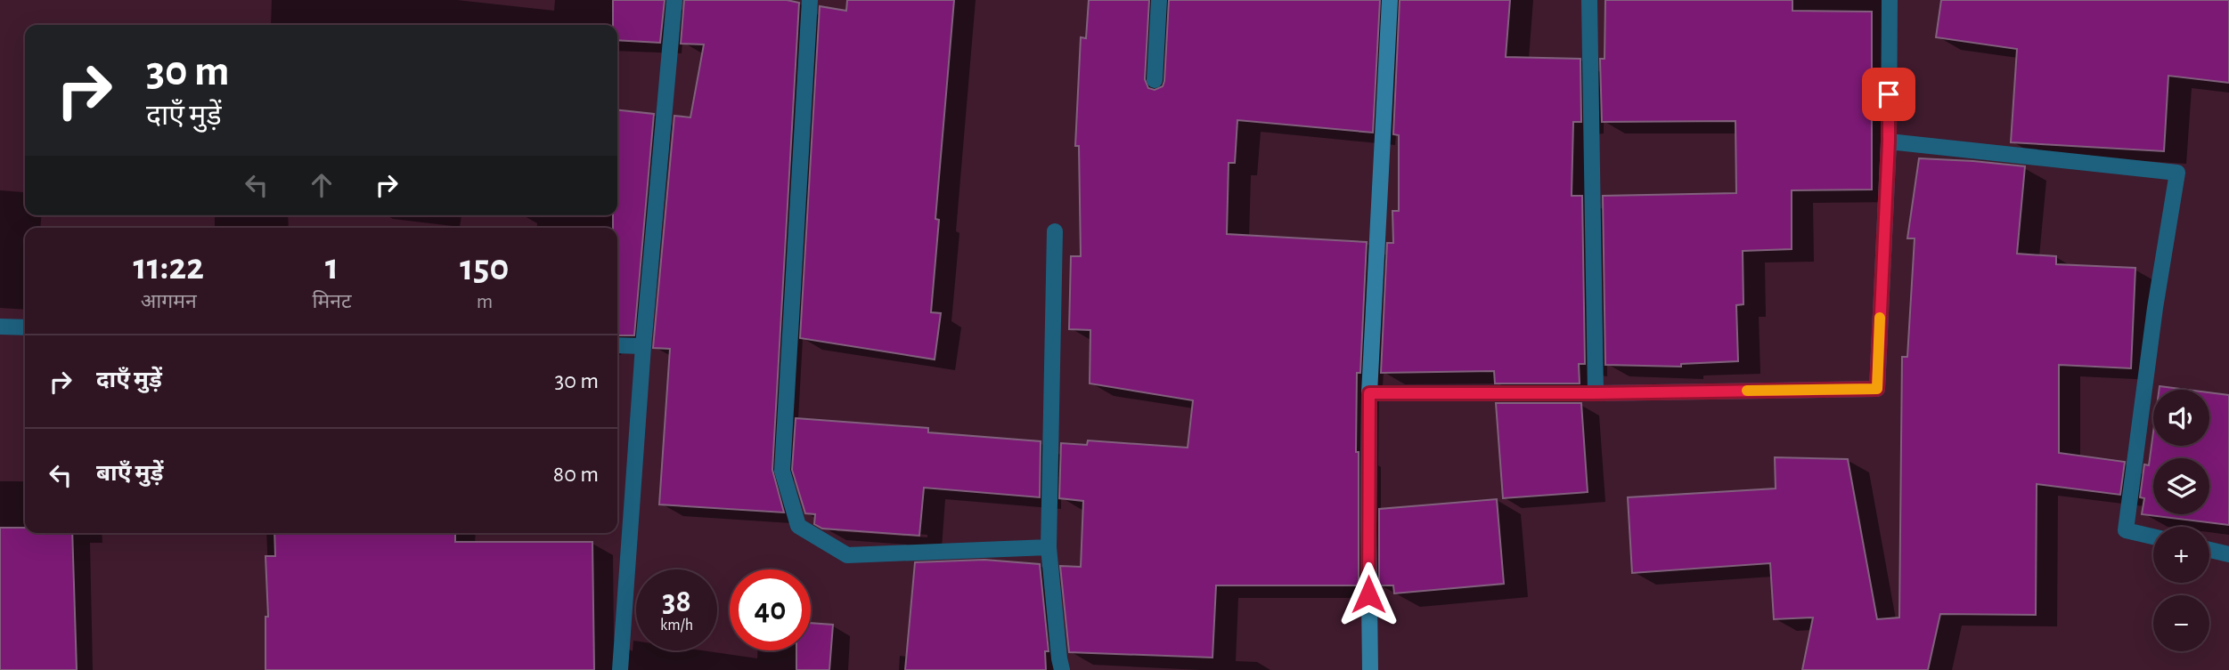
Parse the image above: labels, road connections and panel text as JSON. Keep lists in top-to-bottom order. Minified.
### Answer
{"page":{"turn":["30 m","दाएँ मुड़ें"],"eta":["11:22","आगमन","1","मिनट","150","m"],"list":[{"name":"दाएँ मुड़ें","value":"30 m"},{"name":"बाएँ मुड़ें","value":"80 m"}],"map_buttons":["+","−"],"speed":"38 km/h","limit":"40"}}
